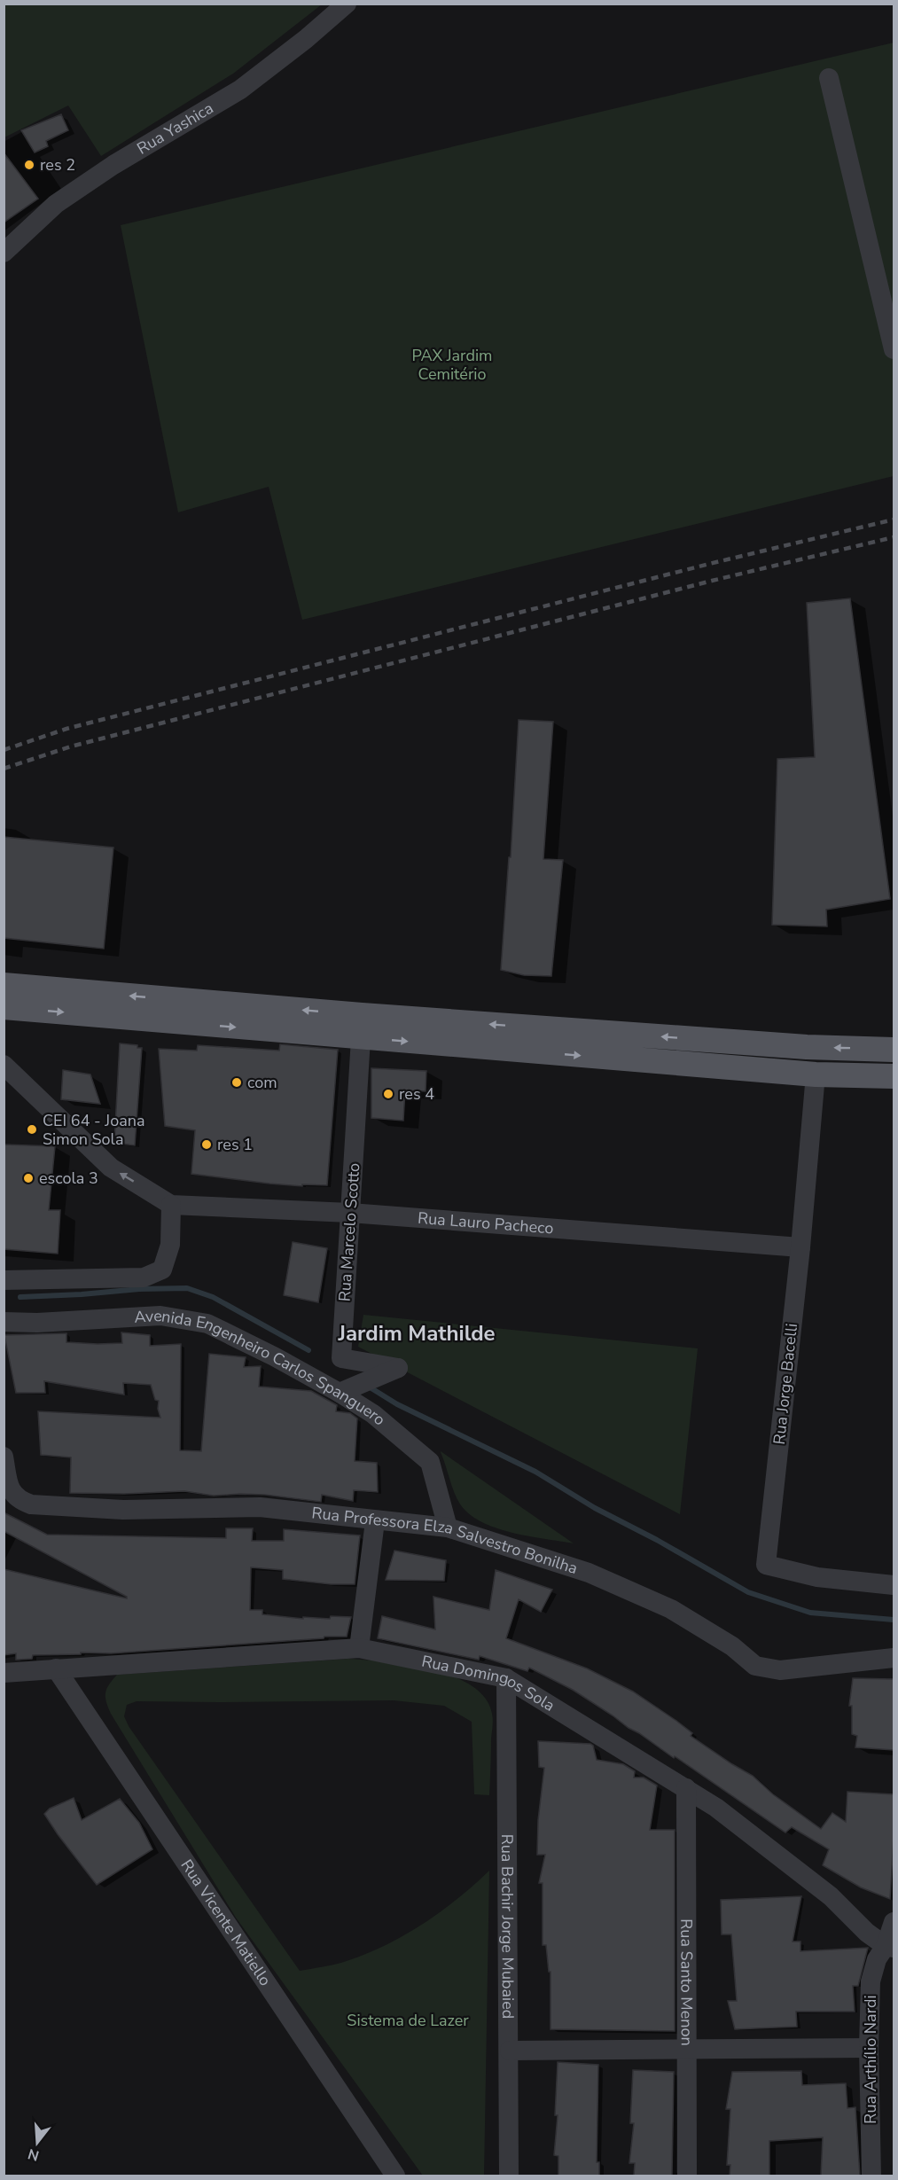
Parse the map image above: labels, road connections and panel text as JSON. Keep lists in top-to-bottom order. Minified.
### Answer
{"streets":{"street":["Rua Yashica","Rua Lauro Pacheco","Rua Marcelo Scotto","Avenida Engenheiro Carlos Spanguero","Rua Jorge Bacelli","Rua Professora Elza Salvestro Bonilha","Rua Domingos Sola","Rua Vicente Matiello","Rua Bachir Jorge Mubaied","Rua Santo Menon","Rua Arthílio Nardi"]},"crossings":[["Rua Lauro Pacheco","Rua Marcelo Scotto"],["Rua Lauro Pacheco","Rua Jorge Bacelli"],["Rua Marcelo Scotto","Avenida Engenheiro Carlos Spanguero"],["Avenida Engenheiro Carlos Spanguero","Rua Professora Elza Salvestro Bonilha"],["Rua Domingos Sola","Rua Vicente Matiello"],["Rua Domingos Sola","Rua Bachir Jorge Mubaied"],["Rua Domingos Sola","Rua Santo Menon"],["Rua Domingos Sola","Rua Arthílio Nardi"]],"districts":["Jardim Mathilde"],"parks":["PAX Jardim Cemitério","Sistema de Lazer"],"places":["res 2","com","res 4","CEI 64 - Joana Simon Sola","res 1","escola 3"],"north":"bottom"}
